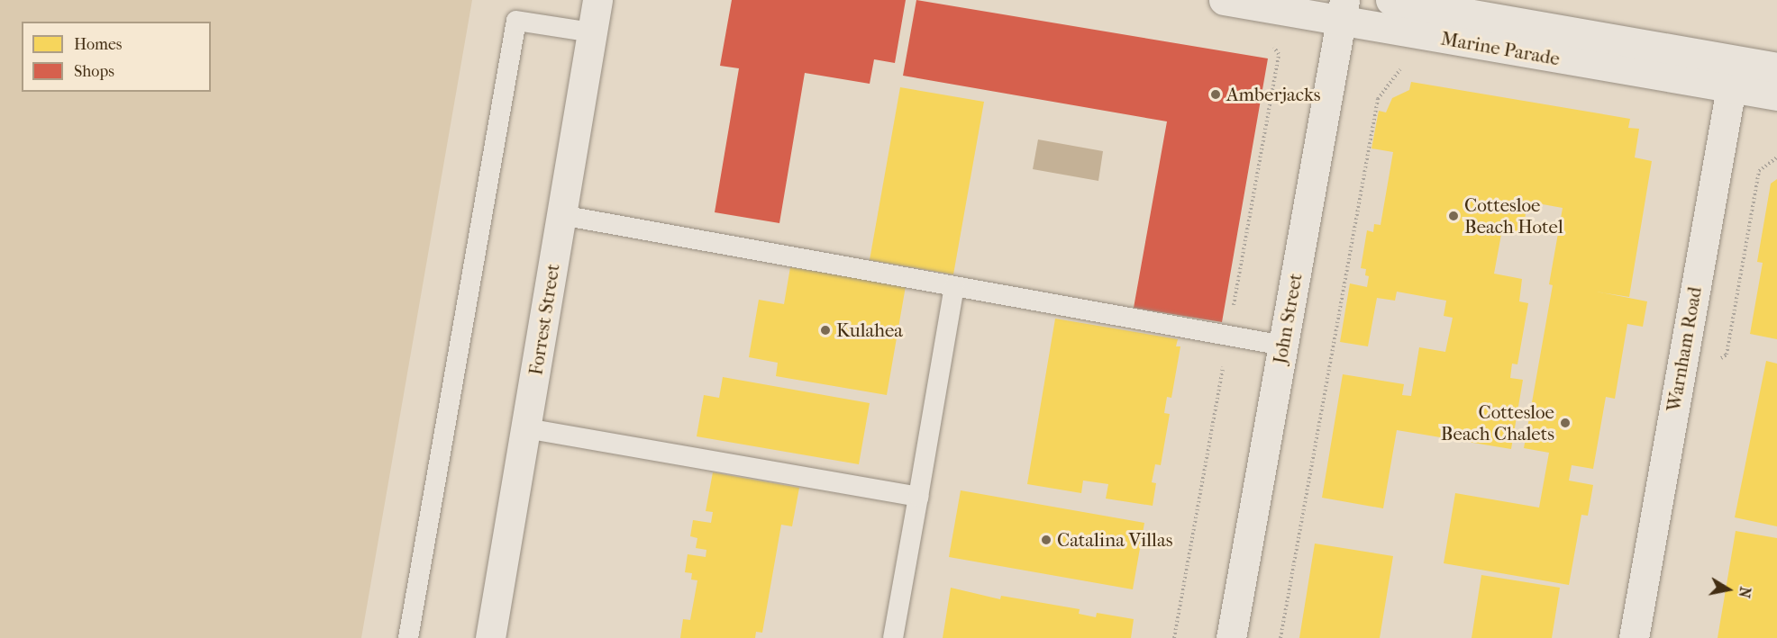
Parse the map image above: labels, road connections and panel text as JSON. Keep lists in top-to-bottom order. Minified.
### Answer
{"streets":{"street":["Marine Parade","John Street","Forrest Street","Warnham Road"]},"crossings":[["Marine Parade","John Street"],["Marine Parade","Warnham Road"]],"places":["Amberjacks","Cottesloe Beach Hotel","Kulahea","Cottesloe Beach Chalets","Catalina Villas"],"legend":["Homes","Shops"],"north":"right"}
